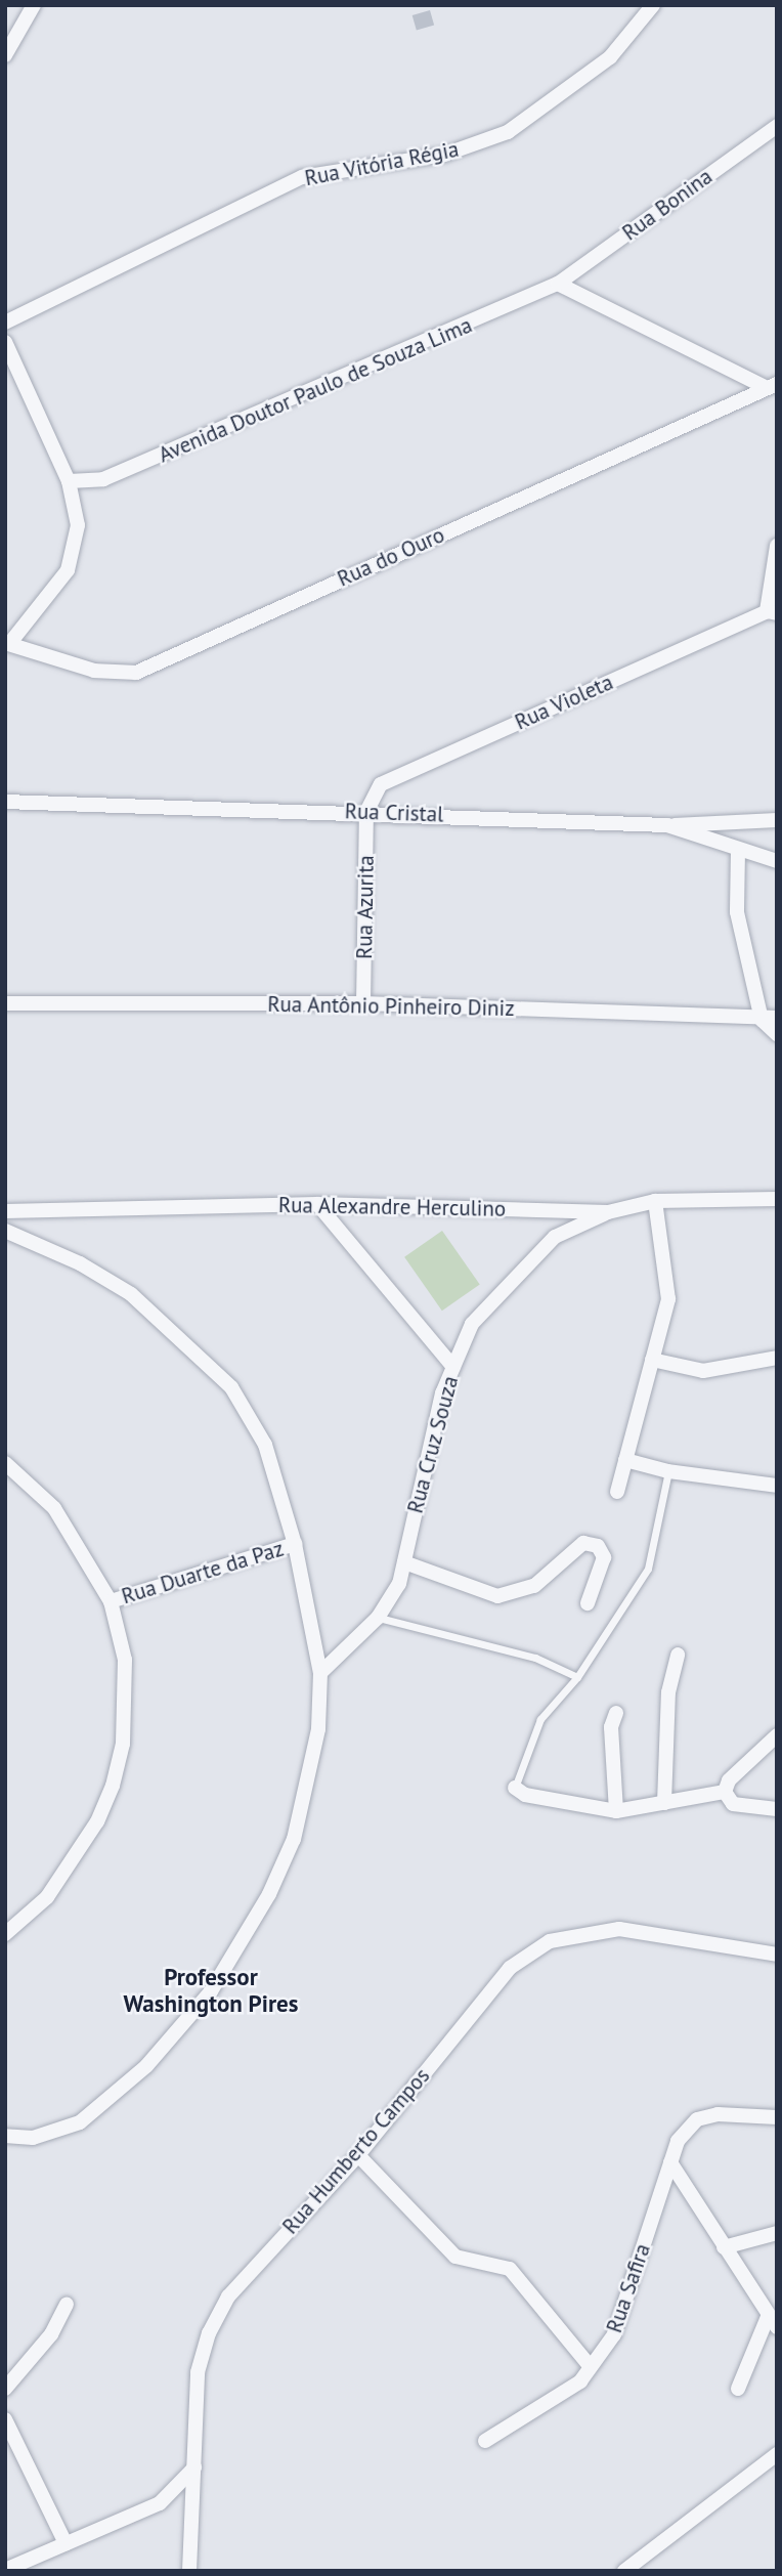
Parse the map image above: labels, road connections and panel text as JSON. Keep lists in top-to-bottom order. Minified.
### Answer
{"streets":{"street":["Rua Vitória Régia","Rua Bonina","Avenida Doutor Paulo de Souza Lima","Rua do Ouro","Rua Violeta","Rua Cristal","Rua Azurita","Rua Antônio Pinheiro Diniz","Rua Alexandre Herculino","Rua Cruz Souza","Rua Duarte da Paz","Rua Humberto Campos","Rua Safira"]},"crossings":[["Rua Bonina","Avenida Doutor Paulo de Souza Lima"],["Rua Violeta","Rua Cristal"],["Rua Violeta","Rua Azurita"],["Rua Cristal","Rua Azurita"],["Rua Azurita","Rua Antônio Pinheiro Diniz"],["Rua Alexandre Herculino","Rua Cruz Souza"]],"districts":["Professor Washington Pires"]}
